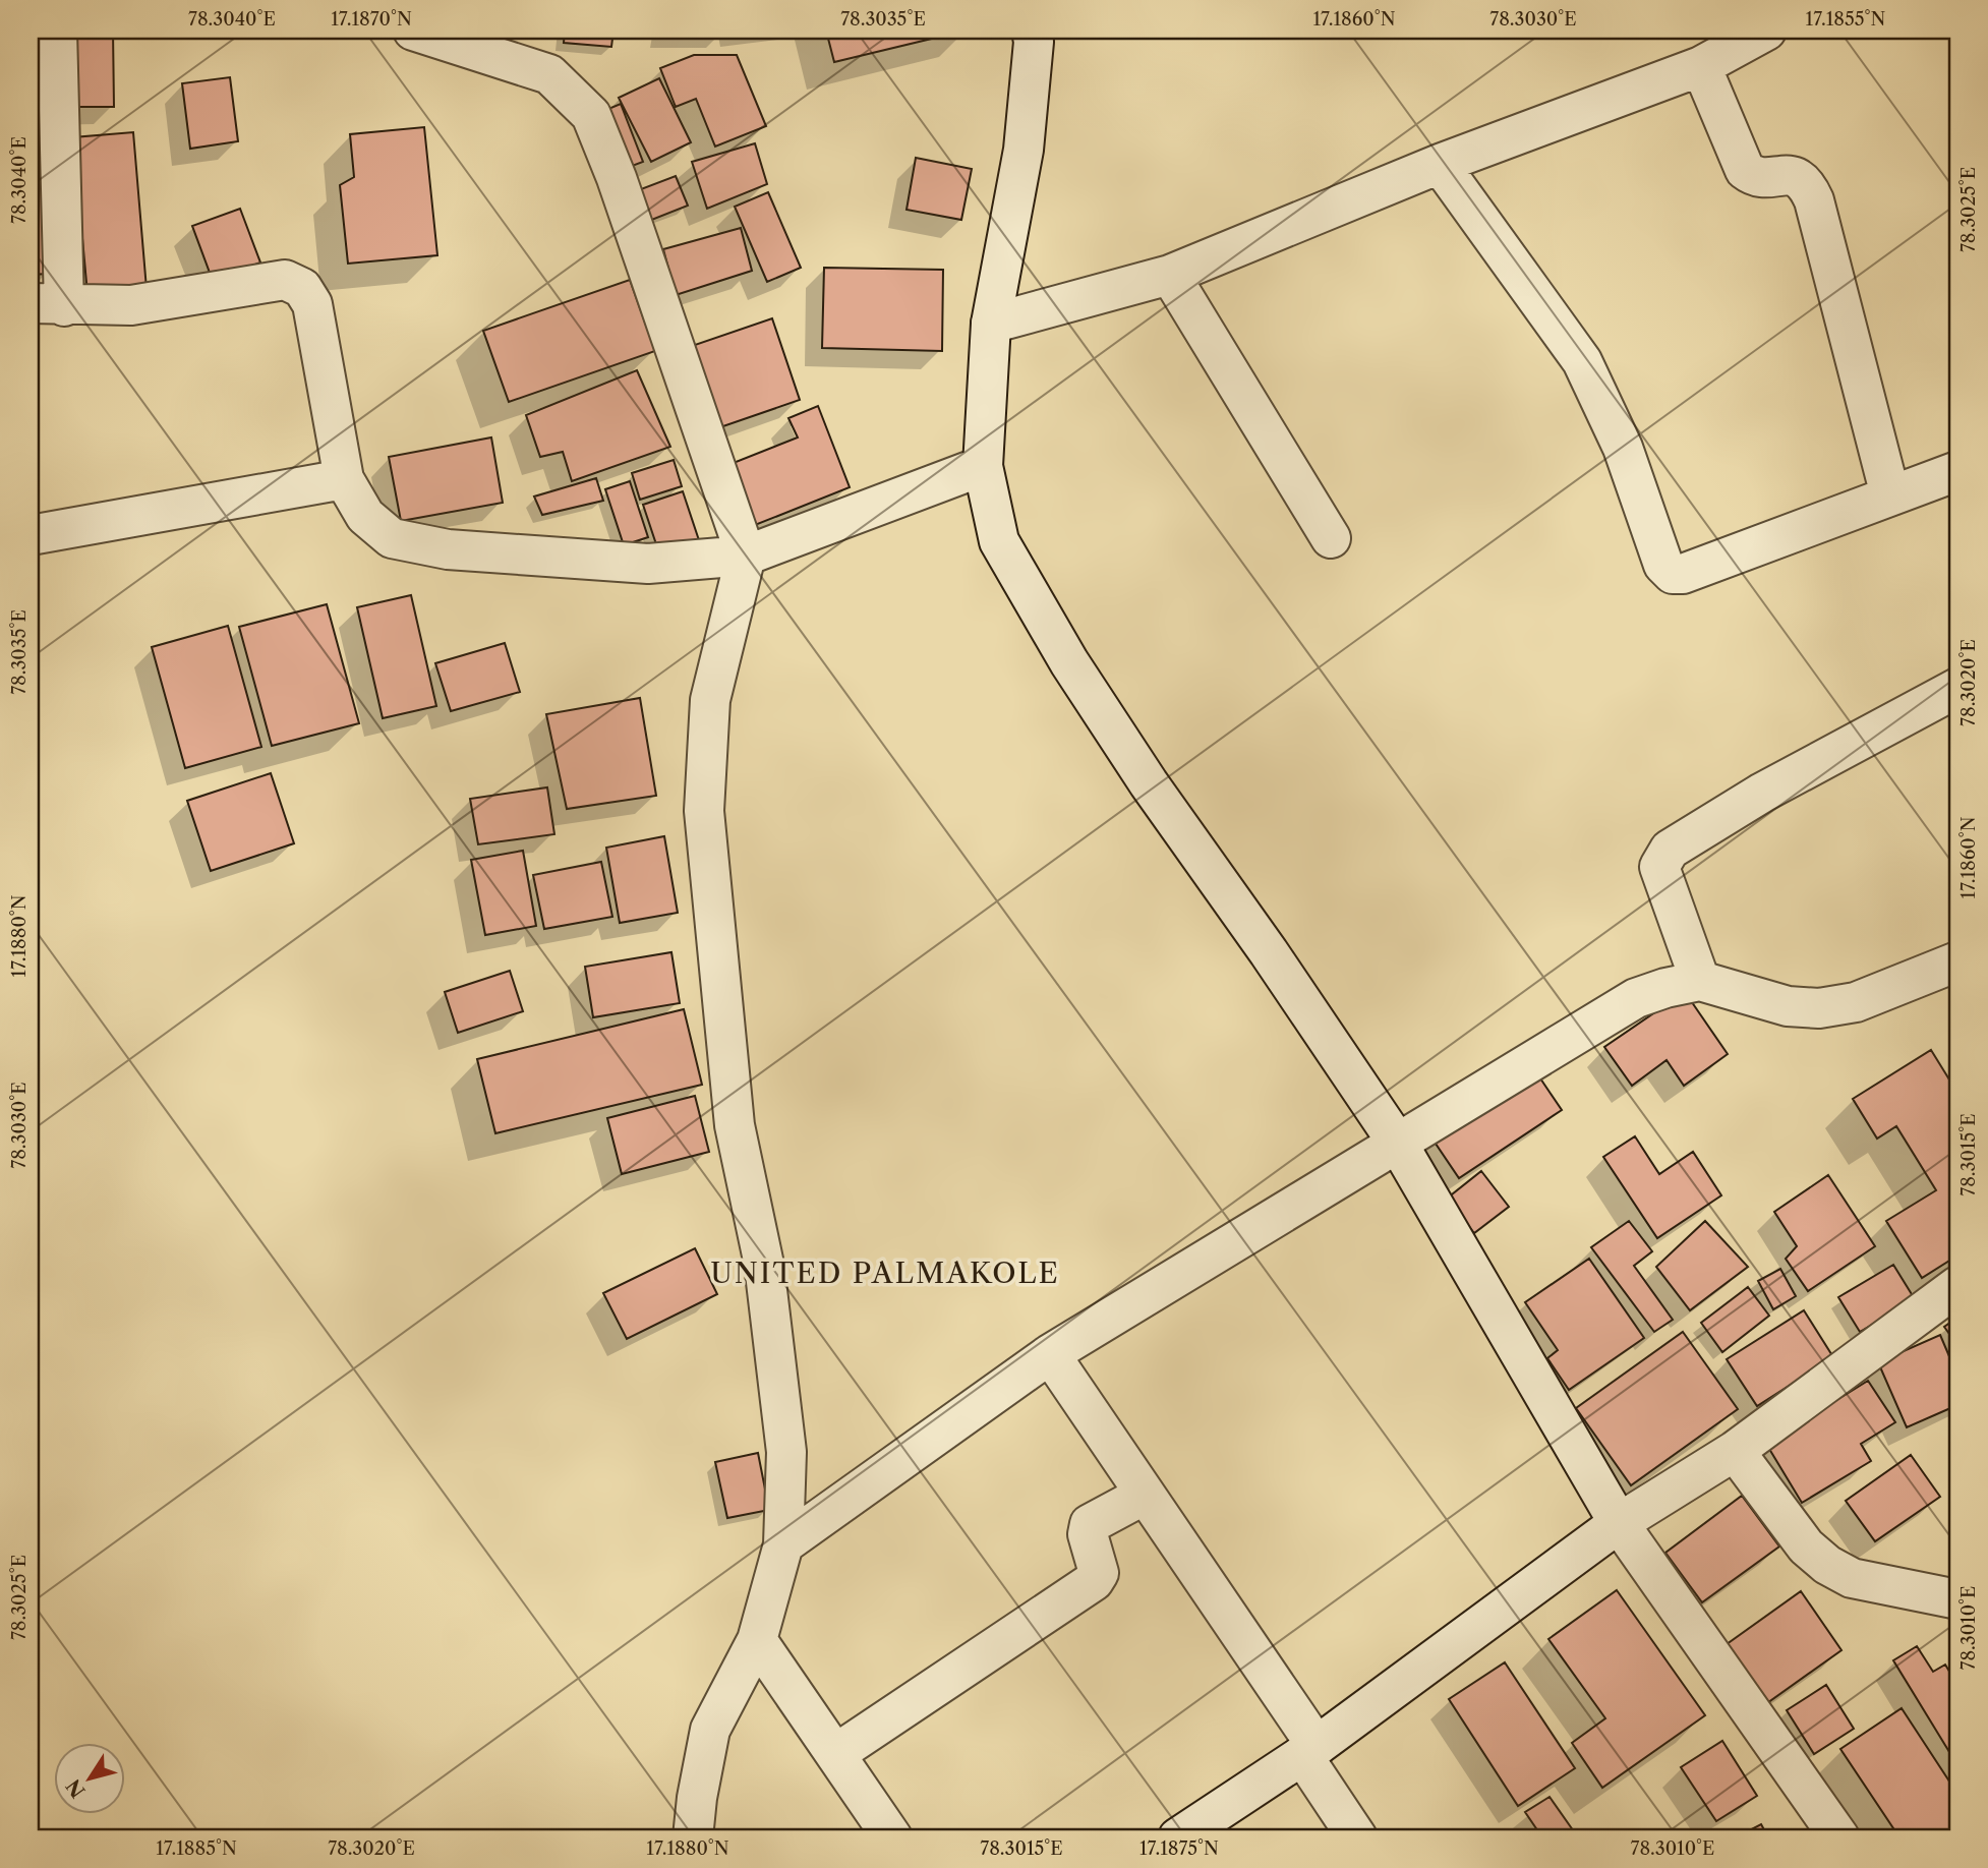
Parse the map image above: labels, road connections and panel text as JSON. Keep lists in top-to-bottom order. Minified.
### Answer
{"districts":["UNITED PALMAKOLE"],"north":"bottom left","coordinates":["78.3040°E","17.1870°N","78.3035°E","17.1860°N","78.3030°E","17.1855°N","78.3025°E","78.3020°E","17.1880°N","78.3015°E","78.3010°E","17.1885°N","17.1875°N"]}
